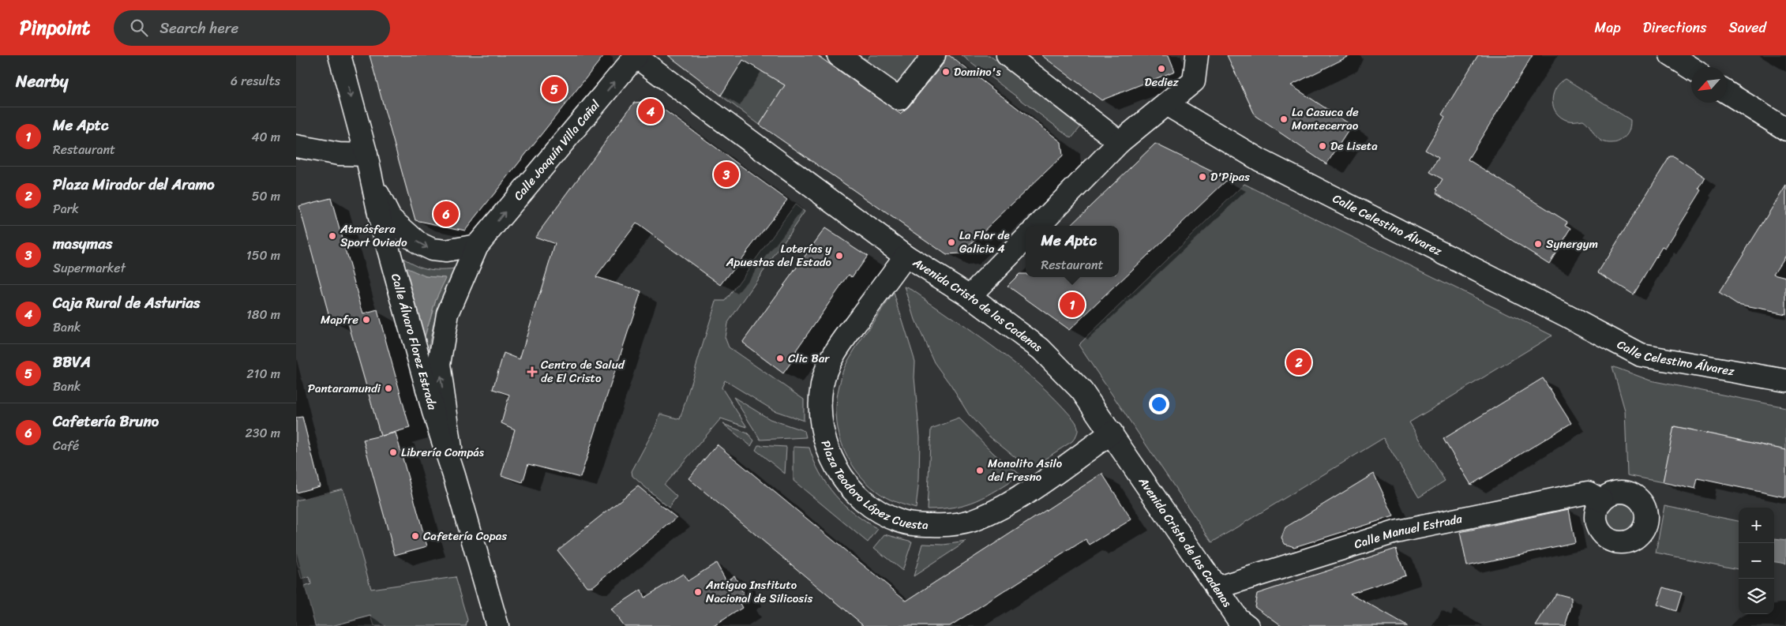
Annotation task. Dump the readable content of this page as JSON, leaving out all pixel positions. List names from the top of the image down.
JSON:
{
  "streets": {
    "street": [
      "Calle Joaquín Villa Cañal",
      "Calle Celestino Álvarez",
      "Avenida Cristo de las Cadenas",
      "Calle Álvaro Florez Estrada",
      "Plaza Teodoro López Cuesta",
      "Calle Manuel Estrada"
    ]
  },
  "crossings": [
    ["Calle Joaquín Villa Cañal", "Avenida Cristo de las Cadenas"],
    ["Calle Joaquín Villa Cañal", "Calle Álvaro Florez Estrada"],
    ["Avenida Cristo de las Cadenas", "Plaza Teodoro López Cuesta"],
    ["Avenida Cristo de las Cadenas", "Calle Manuel Estrada"]
  ],
  "one_way": ["Calle Joaquín Villa Cañal"],
  "places": {
    "other": [
      "Dediez",
      "Domino's",
      "La Casuca de Montecerrao",
      "De Liseta",
      "D'Pipas",
      "Atmósfera Sport Oviedo",
      "La Flor de Galicia 4",
      "Synergym",
      "Loterías y Apuestas del Estado",
      "Mapfre",
      "Clic Bar",
      "Pantaramundi",
      "Librería Compás",
      "Monolito Asilo del Fresno",
      "Cafetería Copas",
      "Antiguo Instituto Nacional de Silicosis"
    ],
    "health": ["Centro de Salud de El Cristo"]
  },
  "north": "bottom left",
  "page": {
    "header": "Pinpoint",
    "search": "Search here",
    "nav": ["Map", "Directions", "Saved"],
    "heading": ["Nearby", "6 results"],
    "pins": [
      "5",
      "4",
      "3",
      "6",
      "1",
      "2"
    ],
    "list": [
      {
        "mark": "1",
        "name": "Me Aptc",
        "note": "Restaurant",
        "value": "40 m"
      },
      {
        "mark": "2",
        "name": "Plaza Mirador del Aramo",
        "note": "Park",
        "value": "50 m"
      },
      {
        "mark": "3",
        "name": "masymas",
        "note": "Supermarket",
        "value": "150 m"
      },
      {
        "mark": "4",
        "name": "Caja Rural de Asturias",
        "note": "Bank",
        "value": "180 m"
      },
      {
        "mark": "5",
        "name": "BBVA",
        "note": "Bank",
        "value": "210 m"
      },
      {
        "mark": "6",
        "name": "Cafetería Bruno",
        "note": "Café",
        "value": "230 m"
      }
    ],
    "popup": ["Me Aptc", "Restaurant"],
    "map_buttons": ["+", "−"]
  }
}
